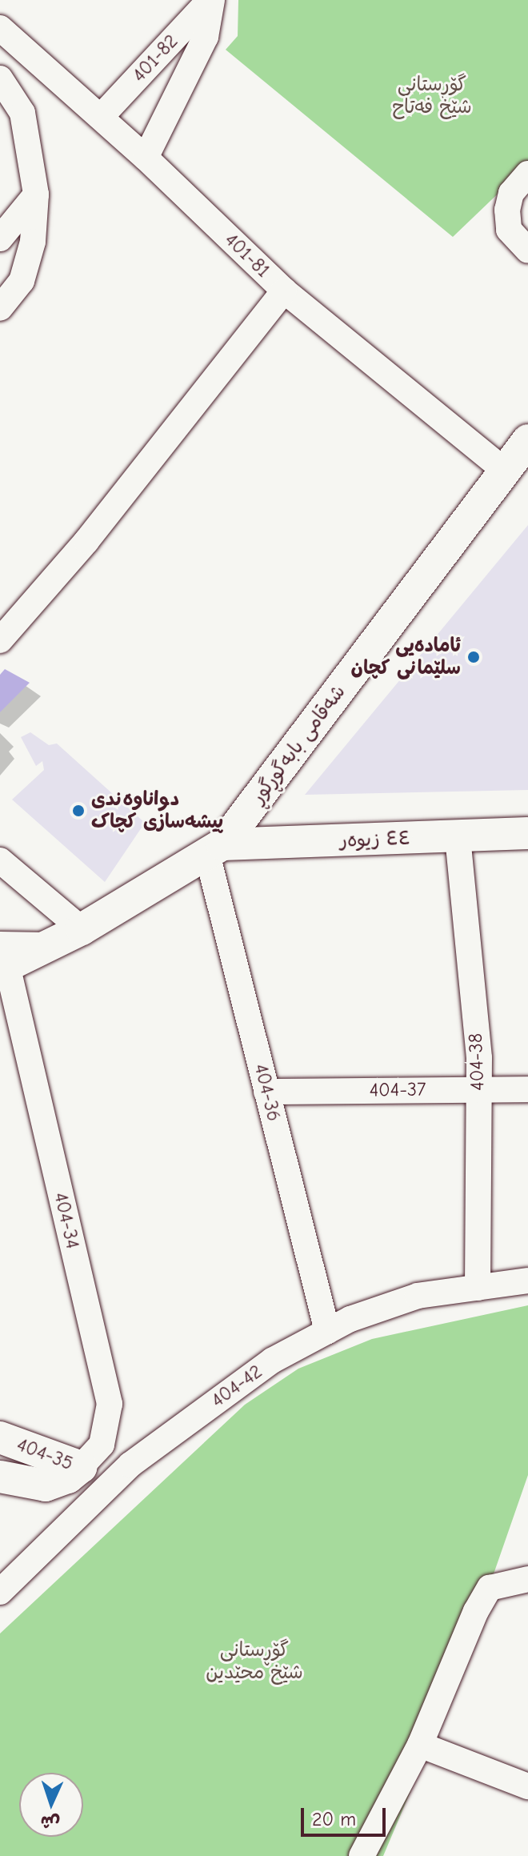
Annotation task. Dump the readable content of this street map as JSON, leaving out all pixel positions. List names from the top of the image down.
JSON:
{
  "streets": {
    "street": [
      "401-82",
      "401-81",
      "شەقامی بابەگوڕگوڕ",
      "٤٤ زیوەر",
      "404-38",
      "404-37",
      "404-36",
      "404-34",
      "404-42",
      "404-35"
    ]
  },
  "crossings": [
    ["401-82", "401-81"],
    ["401-81", "شەقامی بابەگوڕگوڕ"],
    ["شەقامی بابەگوڕگوڕ", "٤٤ زیوەر"],
    ["شەقامی بابەگوڕگوڕ", "404-36"],
    ["شەقامی بابەگوڕگوڕ", "404-34"],
    ["٤٤ زیوەر", "404-38"],
    ["٤٤ زیوەر", "404-36"],
    ["404-38", "404-37"],
    ["404-38", "404-42"],
    ["404-37", "404-36"],
    ["404-36", "404-42"],
    ["404-34", "404-35"]
  ],
  "parks": ["گۆڕستانی شێخ فەتاح", "گۆڕستانی شێخ محێدین"],
  "places": ["ئامادەیی سلێمانی کچان", "دواناوەندی پیشەسازی کچاک"],
  "scale_bar": "20 m",
  "north": "bottom"
}
